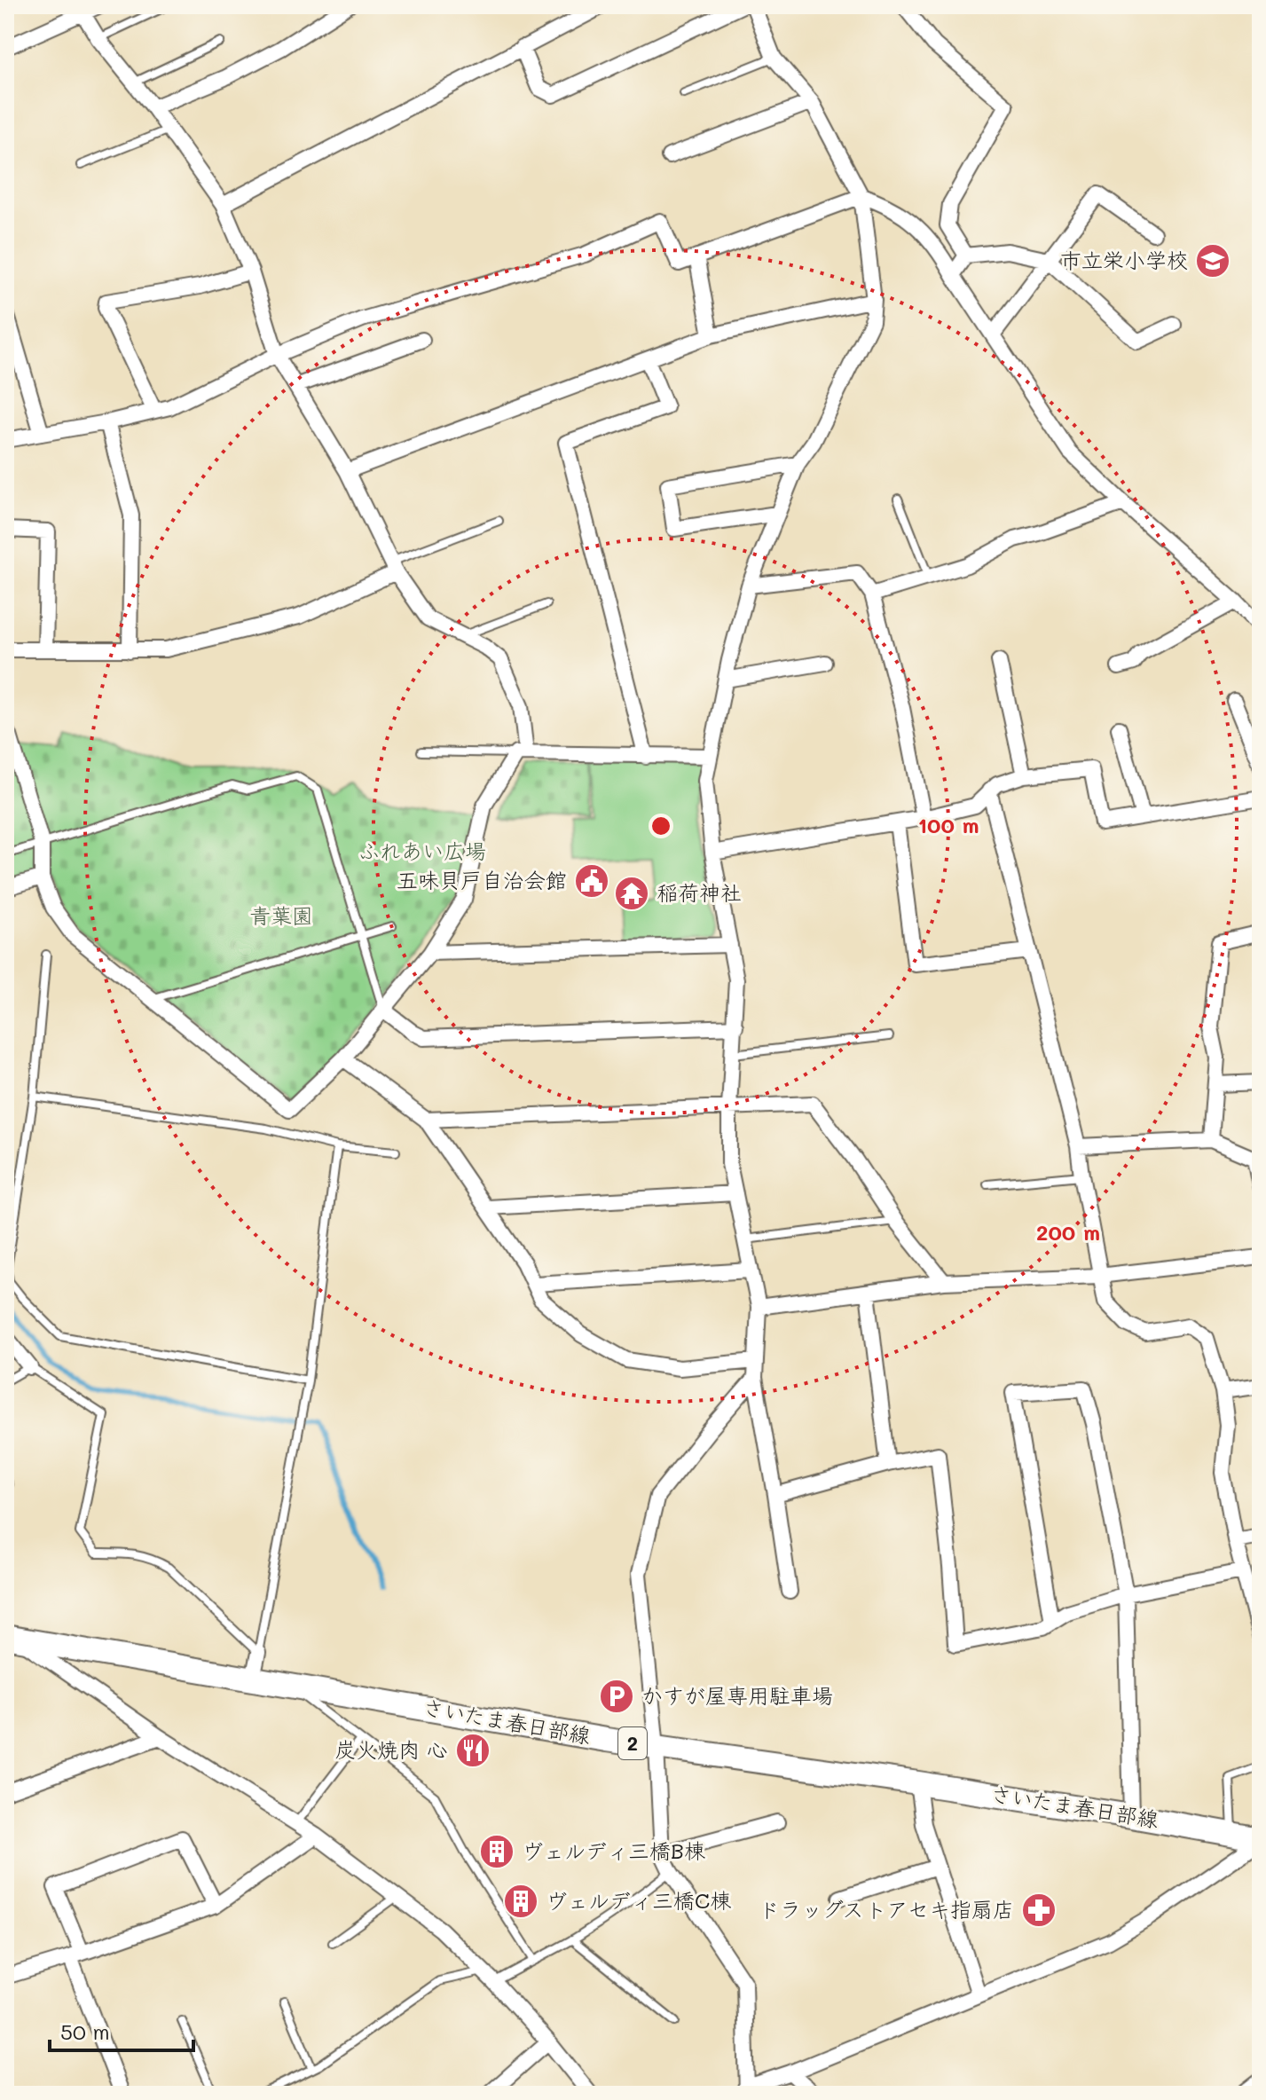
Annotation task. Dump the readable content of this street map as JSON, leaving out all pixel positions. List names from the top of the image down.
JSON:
{
  "streets": {
    "main road": ["さいたま春日部線", "2"]
  },
  "parks": ["ふれあい広場", "青葉園"],
  "places": {
    "school or university": ["市立栄小学校"],
    "public building": ["五味貝戸自治会館"],
    "temple": ["稲荷神社"],
    "parking": ["かすが屋専用駐車場"],
    "restaurant": ["炭火焼肉 心"],
    "building": ["ヴェルディ三橋B棟", "ヴェルディ三橋C棟"],
    "pharmacy": ["ドラッグストアセキ指扇店"]
  },
  "scale_bar": "50 m",
  "rings": ["100 m", "200 m"]
}
